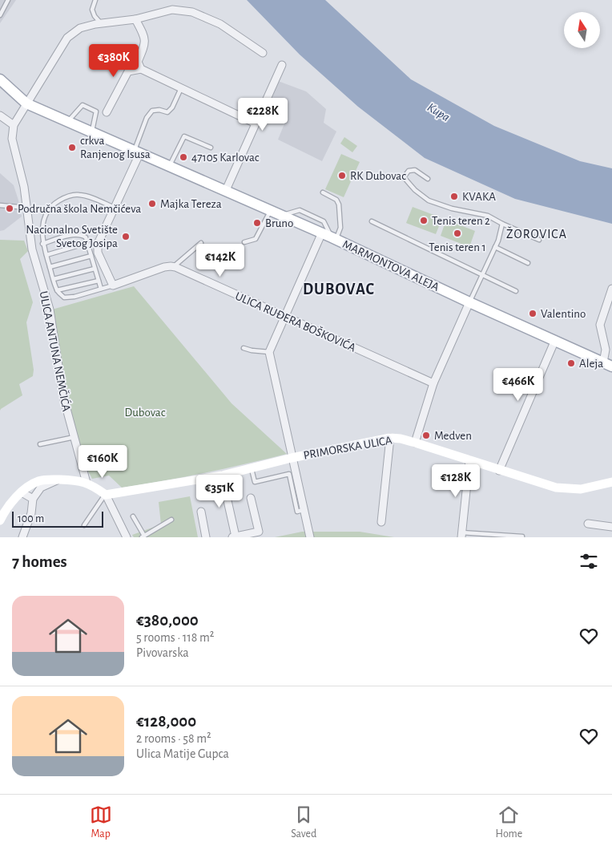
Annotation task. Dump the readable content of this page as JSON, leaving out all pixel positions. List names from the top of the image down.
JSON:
{
  "streets": {
    "main road": ["MARMONTOVA ALEJA", "PRIMORSKA ULICA"],
    "street": ["ULICA RUĐERA BOŠKOVIĆA", "ULICA ANTUNA NEMČIĆA"]
  },
  "districts": ["ŽOROVICA", "DUBOVAC"],
  "water": ["Kupa"],
  "parks": ["Dubovac"],
  "places": [
    "crkva Ranjenog Isusa",
    "47105 Karlovac",
    "RK Dubovac",
    "KVAKA",
    "Majka Tereza",
    "Područna škola Nemčićeva",
    "Tenis teren 2",
    "Bruno",
    "Tenis teren 1",
    "Nacionalno Svetište Svetog Josipa",
    "Valentino",
    "Aleja",
    "Medven"
  ],
  "scale_bar": "100 m",
  "north": "top",
  "page": {
    "price": [
      "€380K",
      "€228K",
      "€142K",
      "€466K",
      "€160K",
      "€128K",
      "€351K"
    ],
    "scale": "100 m",
    "heading": "7 homes",
    "list": [
      {
        "name": "€380,000",
        "note": "5 rooms · 118 m² · Pivovarska"
      },
      {
        "name": "€128,000",
        "note": "2 rooms · 58 m² · Ulica Matije Gupca"
      }
    ],
    "tabs": ["Map", "Saved", "Home"]
  }
}
